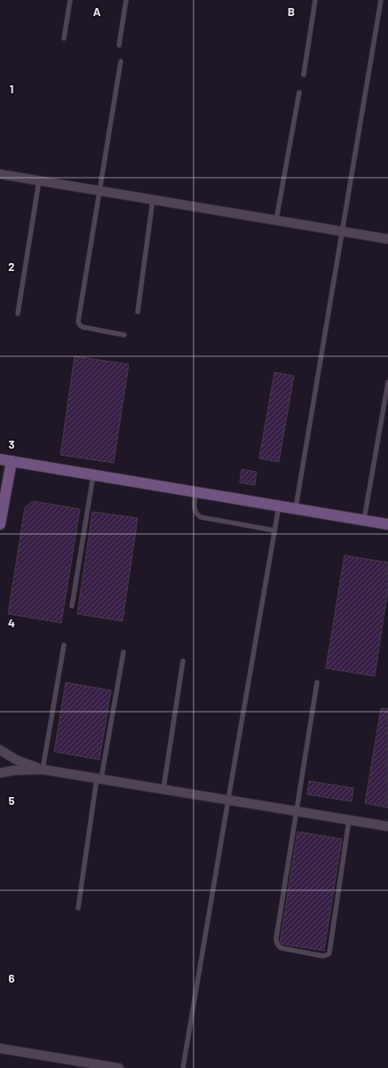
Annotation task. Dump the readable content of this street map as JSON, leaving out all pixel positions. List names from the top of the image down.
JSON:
{
  "grid": {
    "columns": ["A", "B"],
    "rows": [
      "1",
      "2",
      "3",
      "4",
      "5",
      "6"
    ]
  }
}
